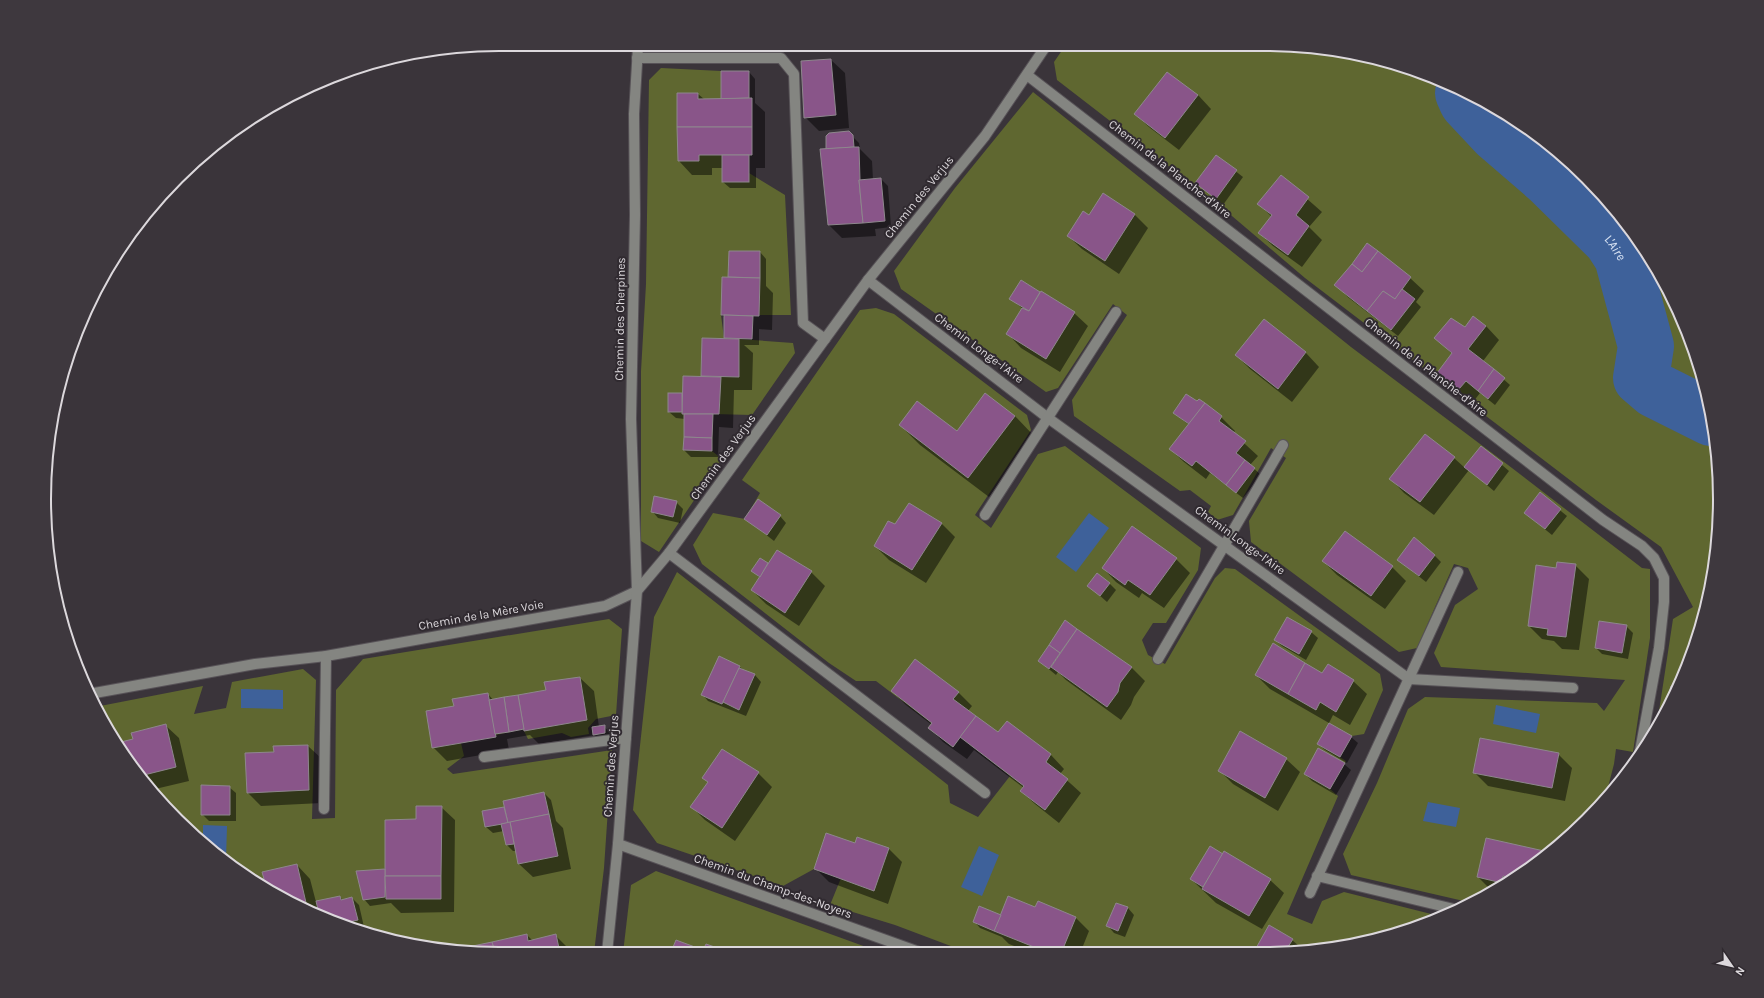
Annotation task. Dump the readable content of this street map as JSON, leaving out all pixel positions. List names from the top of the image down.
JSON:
{
  "streets": {
    "street": [
      "Chemin de la Planche-d'Aire",
      "Chemin des Verjus",
      "Chemin des Cherpines",
      "Chemin Longe-l'Aire",
      "Chemin de la Mère Voie",
      "Chemin du Champ-des-Noyers"
    ]
  },
  "crossings": [
    ["Chemin de la Planche-d'Aire", "Chemin des Verjus"],
    ["Chemin des Verjus", "Chemin des Cherpines"],
    ["Chemin des Verjus", "Chemin Longe-l'Aire"],
    ["Chemin des Verjus", "Chemin de la Mère Voie"],
    ["Chemin des Verjus", "Chemin du Champ-des-Noyers"],
    ["Chemin des Cherpines", "Chemin de la Mère Voie"]
  ],
  "water": ["L'Aire"],
  "north": "bottom right"
}
